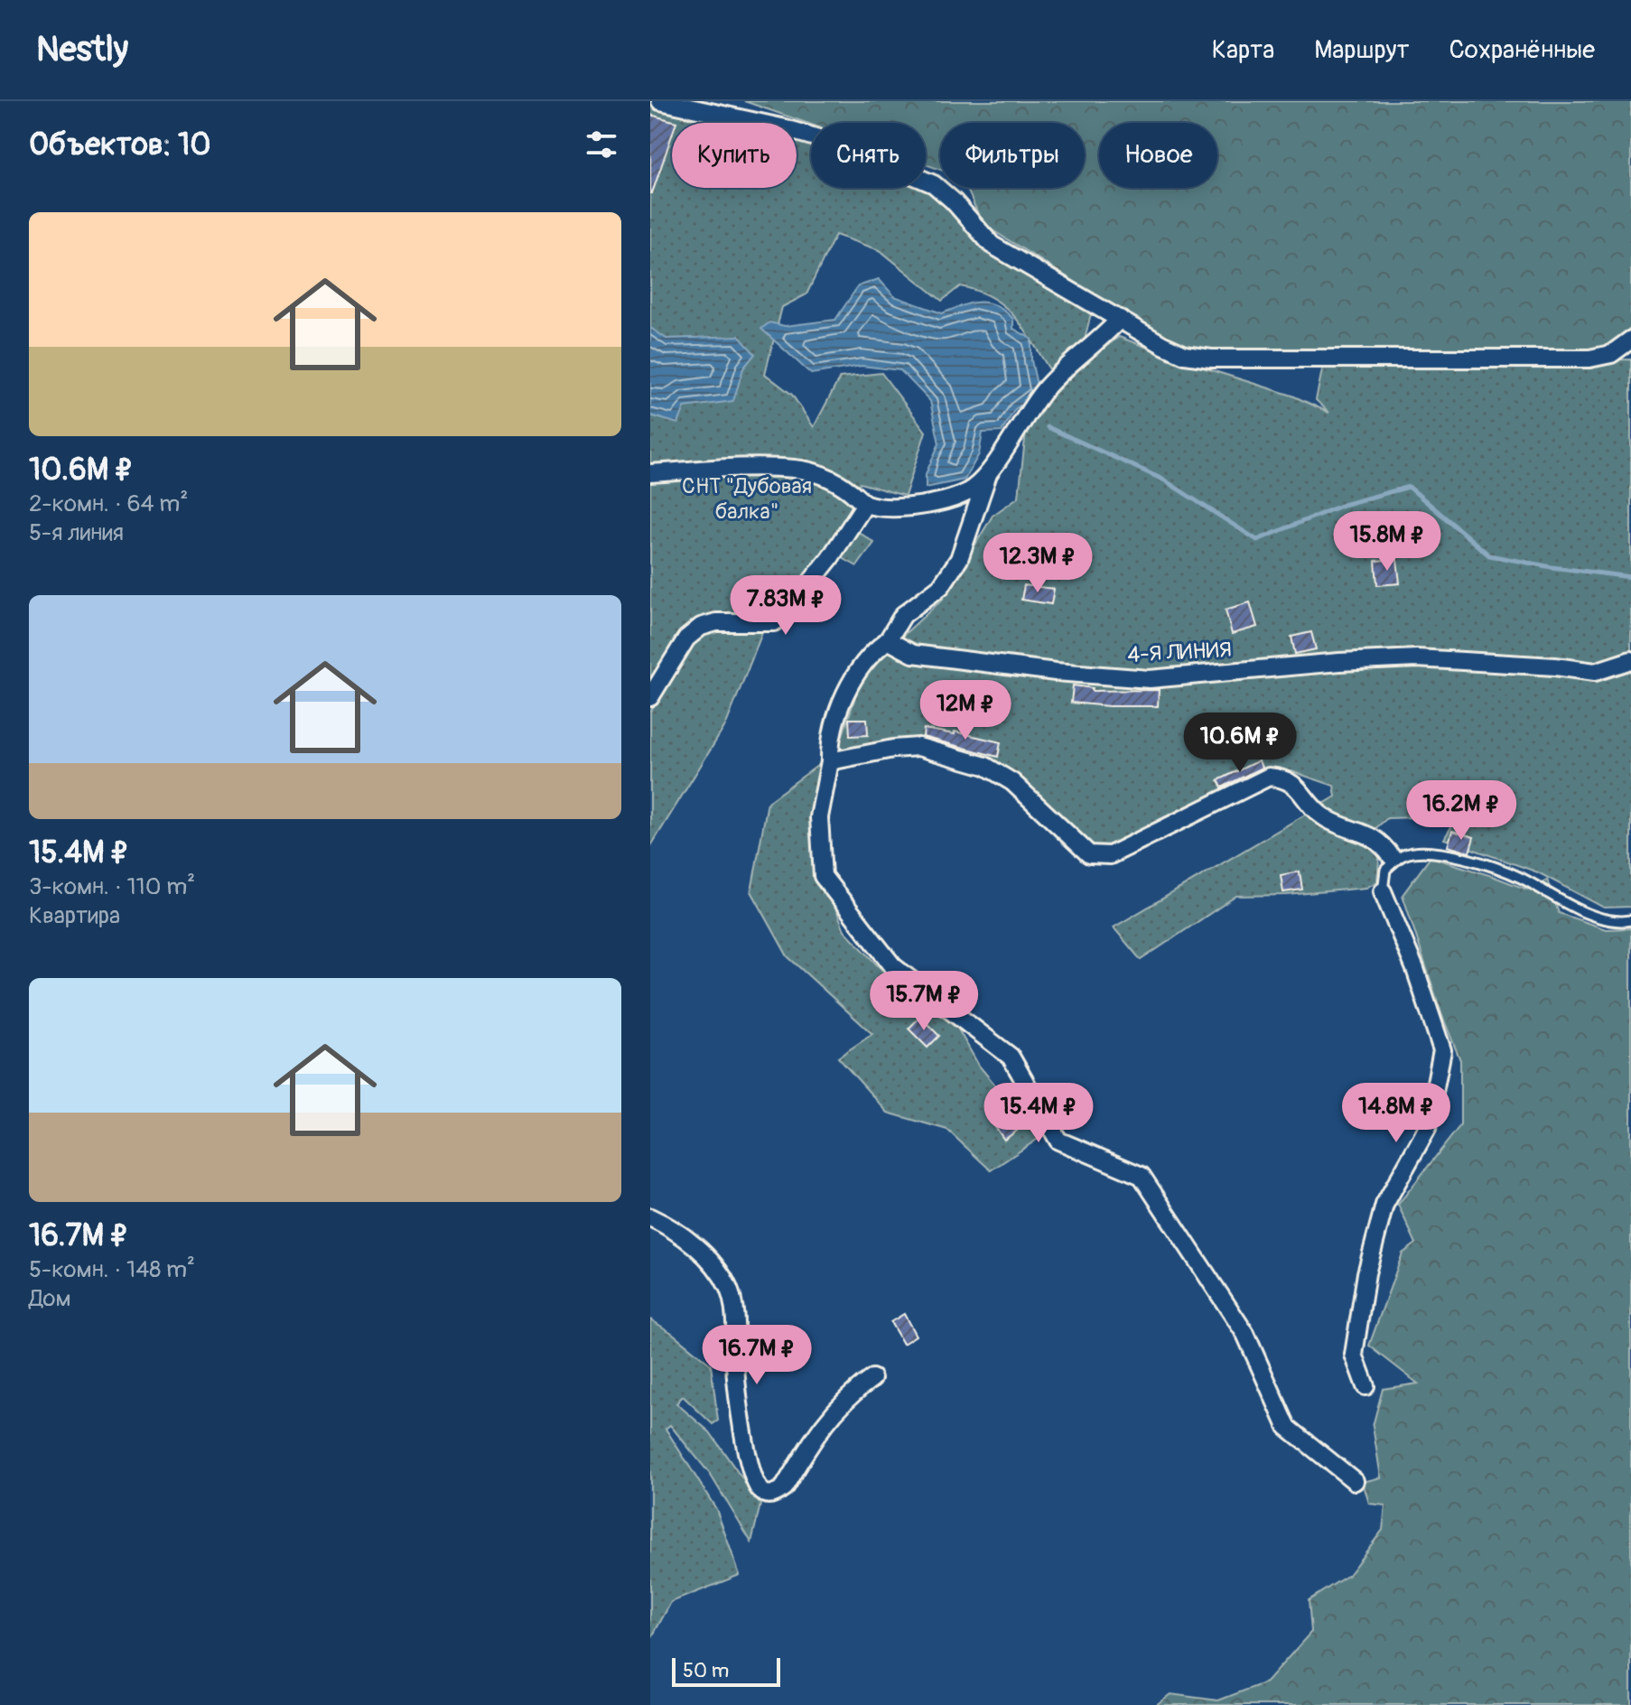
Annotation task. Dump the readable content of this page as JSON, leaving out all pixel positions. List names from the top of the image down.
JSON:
{
  "streets": {
    "street": ["4-Я ЛИНИЯ"]
  },
  "parks": ["СНТ \"Дубовая балка\""],
  "scale_bar": "50 m",
  "page": {
    "header": "Nestly",
    "nav": ["Карта", "Маршрут", "Сохранённые"],
    "heading": "Объектов: 10",
    "chip": [
      "Купить",
      "Снять",
      "Фильтры",
      "Новое"
    ],
    "list": [
      {
        "name": "10.6M ₽",
        "note": "2-комн. · 64 m² · 5-я линия"
      },
      {
        "name": "15.4M ₽",
        "note": "3-комн. · 110 m² · Квартира"
      },
      {
        "name": "16.7M ₽",
        "note": "5-комн. · 148 m² · Дом"
      }
    ],
    "price": [
      "15.8M ₽",
      "12.3M ₽",
      "7.83M ₽",
      "12M ₽",
      "10.6M ₽",
      "16.2M ₽",
      "15.7M ₽",
      "15.4M ₽",
      "14.8M ₽",
      "16.7M ₽"
    ],
    "scale": "50 m"
  }
}
